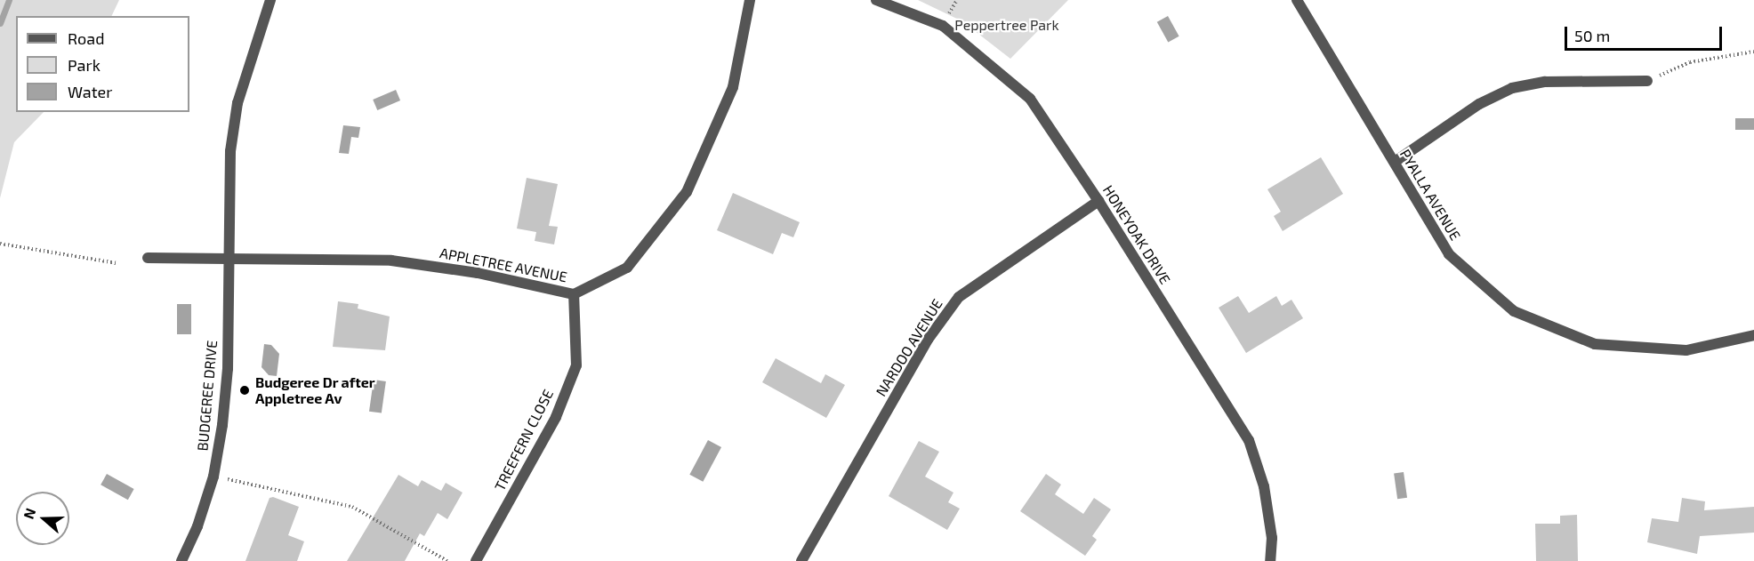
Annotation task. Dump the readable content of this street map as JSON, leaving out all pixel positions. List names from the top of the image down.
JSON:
{
  "streets": {
    "street": [
      "PYALLA AVENUE",
      "HONEYOAK DRIVE",
      "APPLETREE AVENUE",
      "NARDOO AVENUE",
      "BUDGEREE DRIVE",
      "TREEFERN CLOSE"
    ]
  },
  "crossings": [
    ["HONEYOAK DRIVE", "NARDOO AVENUE"],
    ["APPLETREE AVENUE", "BUDGEREE DRIVE"],
    ["APPLETREE AVENUE", "TREEFERN CLOSE"]
  ],
  "parks": ["Peppertree Park"],
  "places": ["Budgeree Dr after Appletree Av"],
  "legend": ["Road", "Park", "Water"],
  "scale_bar": "50 m",
  "north": "left"
}
